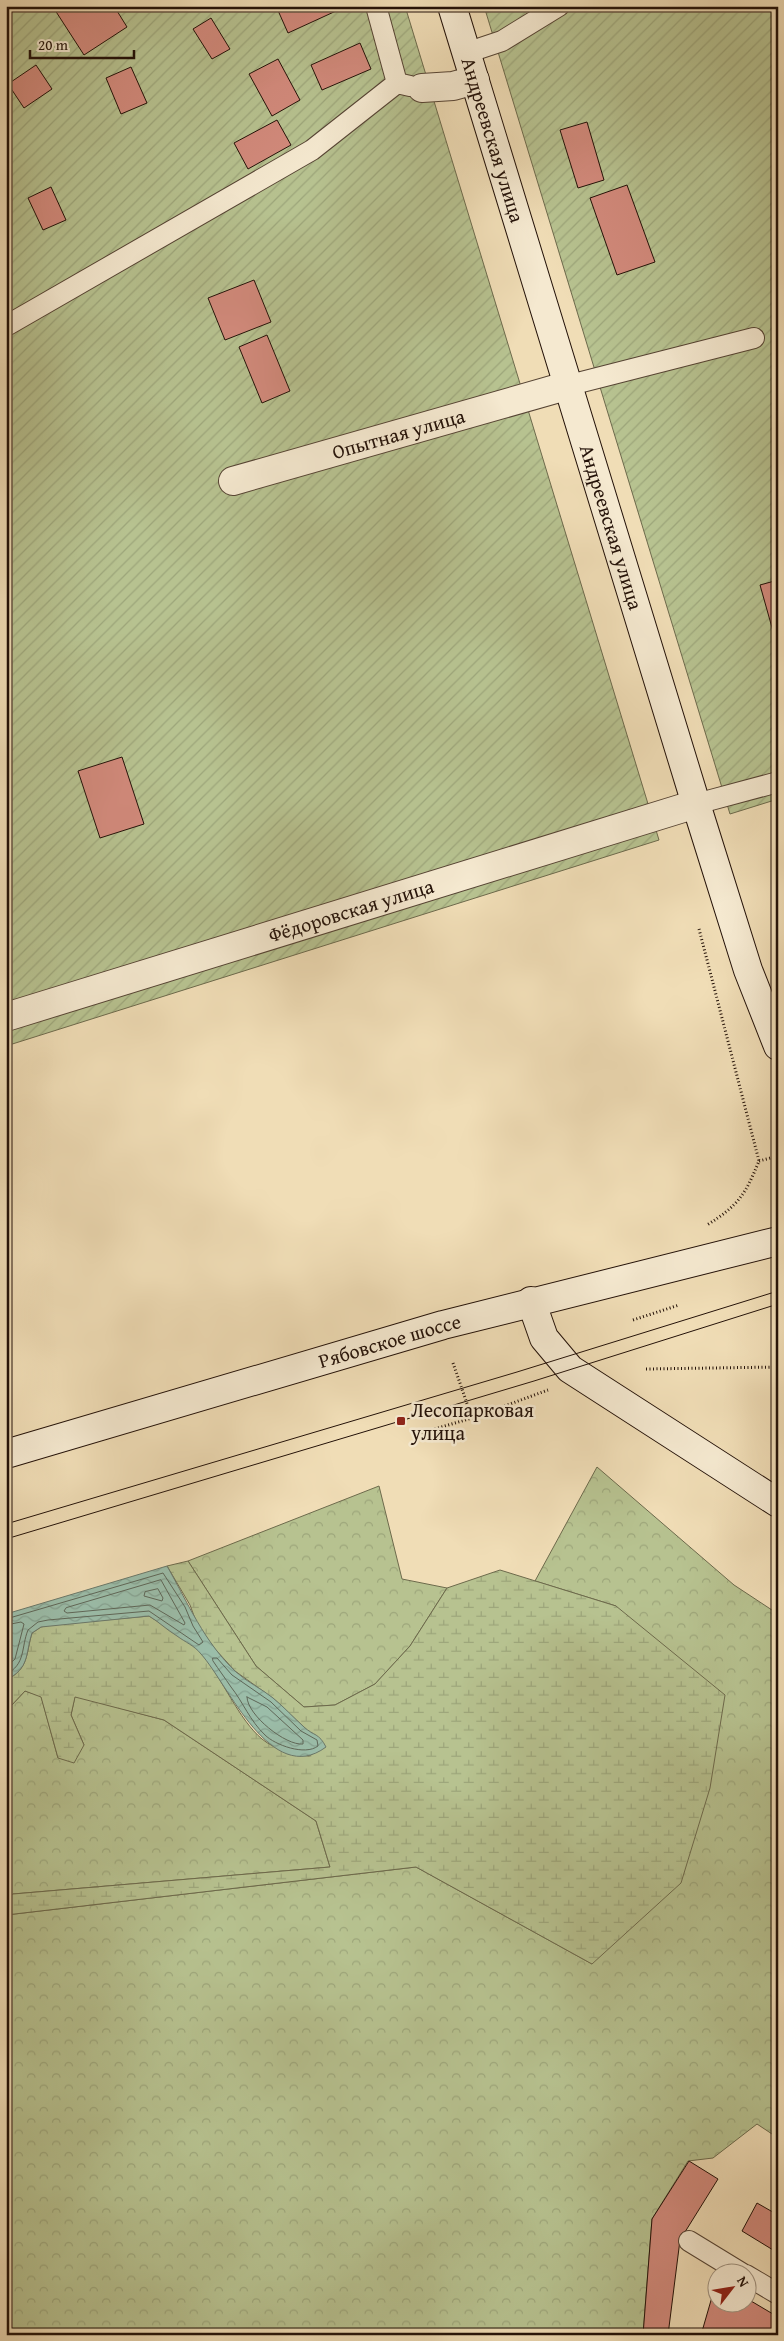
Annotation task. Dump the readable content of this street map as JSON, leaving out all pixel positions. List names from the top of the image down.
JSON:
{
  "streets": {
    "street": [
      "Андреевская улица",
      "Опытная улица",
      "Фёдоровская улица",
      "Рябовское шоссе"
    ]
  },
  "crossings": [
    ["Андреевская улица", "Опытная улица"],
    ["Андреевская улица", "Фёдоровская улица"]
  ],
  "places": {
    "transit": ["Лесопарковая улица"]
  },
  "scale_bar": "20 m",
  "north": "top right"
}
